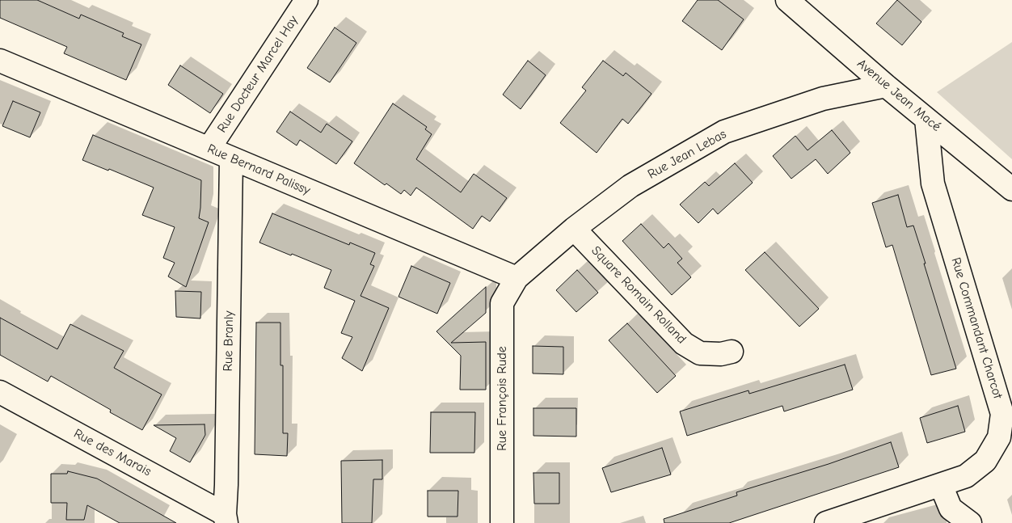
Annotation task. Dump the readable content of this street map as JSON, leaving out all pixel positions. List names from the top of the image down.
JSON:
{
  "streets": {
    "street": [
      "Rue Docteur Marcel Hay",
      "Avenue Jean Macé",
      "Rue Jean Lebas",
      "Rue Bernard Palissy",
      "Square Romain Rolland",
      "Rue Commandant Charcot",
      "Rue Branly",
      "Rue François Rude",
      "Rue des Marais"
    ]
  },
  "crossings": [
    ["Rue Docteur Marcel Hay", "Rue Bernard Palissy"],
    ["Avenue Jean Macé", "Rue Jean Lebas"],
    ["Avenue Jean Macé", "Rue Commandant Charcot"],
    ["Rue Jean Lebas", "Rue Bernard Palissy"],
    ["Rue Jean Lebas", "Square Romain Rolland"],
    ["Rue Jean Lebas", "Rue François Rude"],
    ["Rue Bernard Palissy", "Rue Branly"],
    ["Rue Bernard Palissy", "Rue François Rude"],
    ["Rue Branly", "Rue des Marais"]
  ]
}
